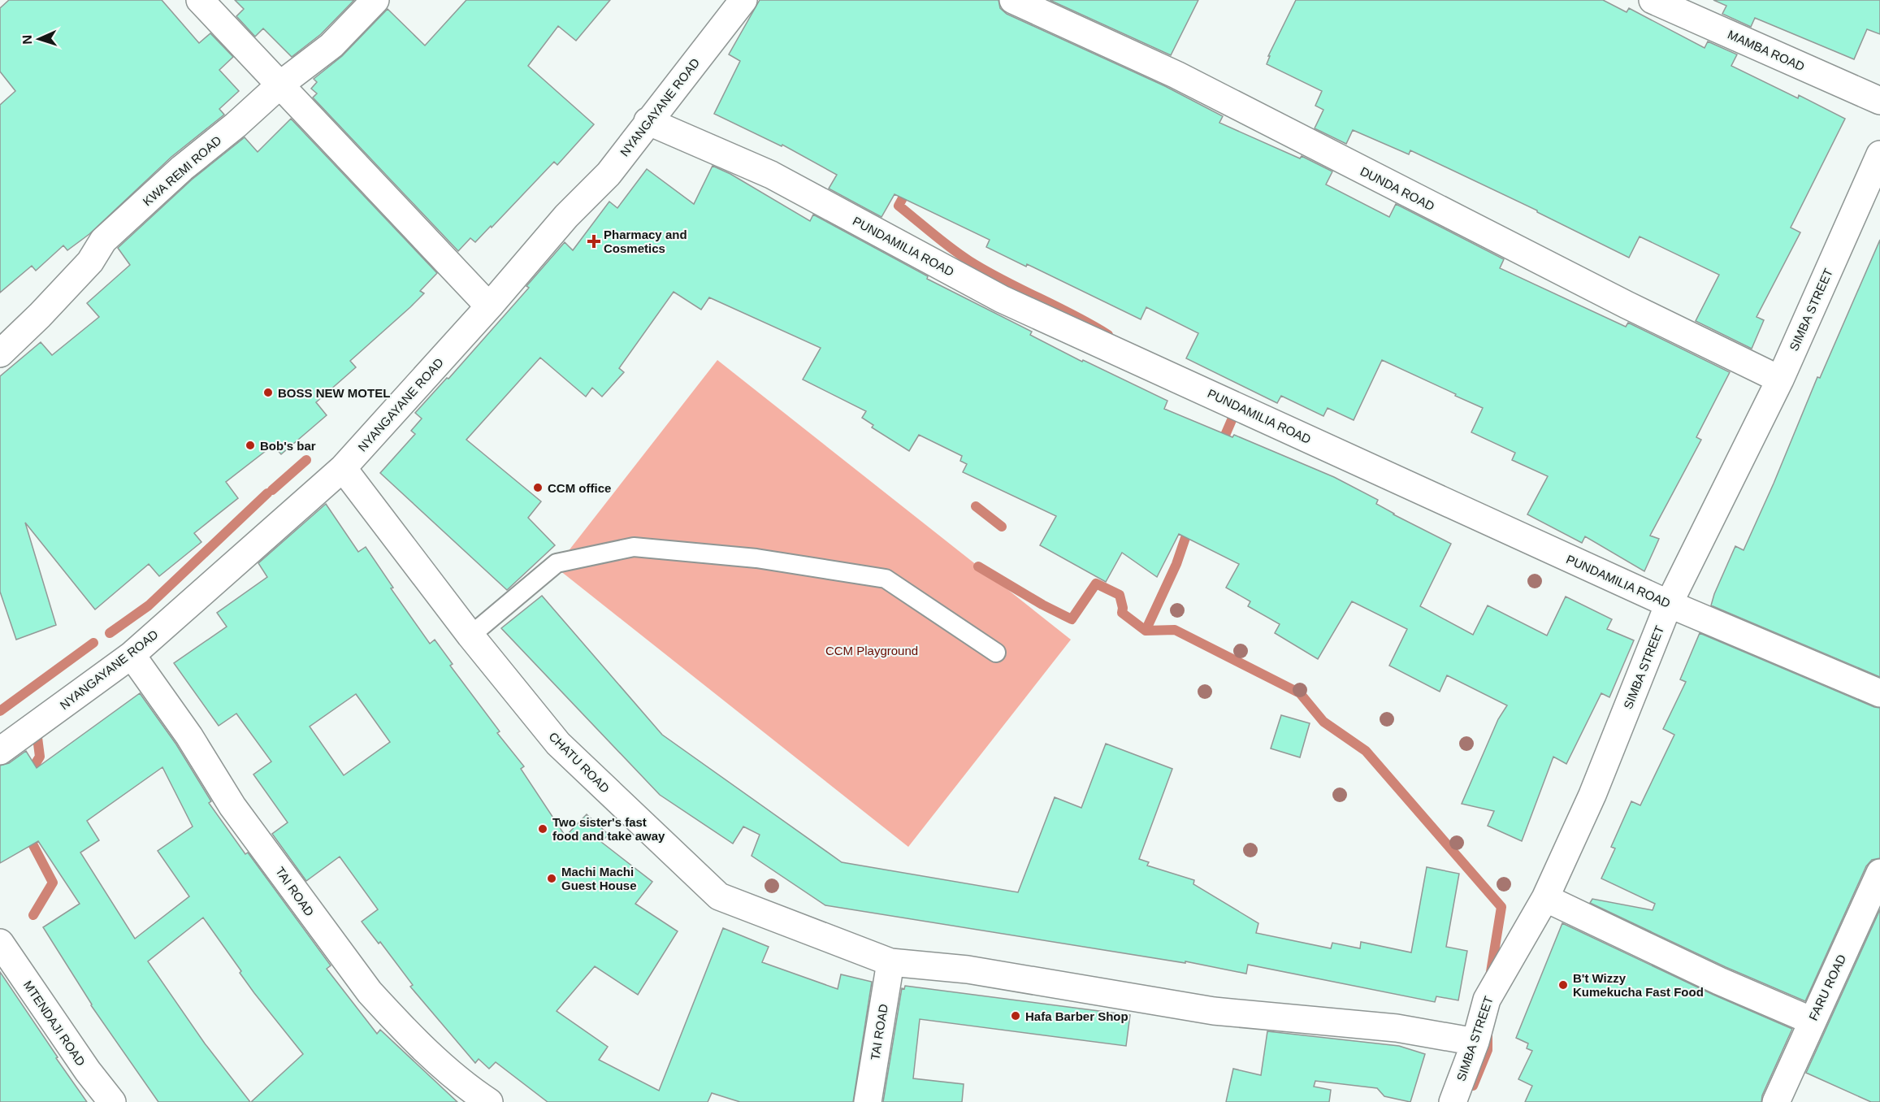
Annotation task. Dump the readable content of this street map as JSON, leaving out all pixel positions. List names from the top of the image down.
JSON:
{
  "streets": {
    "street": [
      "MAMBA ROAD",
      "NYANGAYANE ROAD",
      "KWA REMI ROAD",
      "DUNDA ROAD",
      "PUNDAMILIA ROAD",
      "SIMBA STREET",
      "CHATU ROAD",
      "TAI ROAD",
      "FARU ROAD",
      "MTENDAJI ROAD"
    ]
  },
  "crossings": [
    ["NYANGAYANE ROAD", "PUNDAMILIA ROAD"],
    ["NYANGAYANE ROAD", "CHATU ROAD"],
    ["NYANGAYANE ROAD", "TAI ROAD"],
    ["DUNDA ROAD", "SIMBA STREET"],
    ["PUNDAMILIA ROAD", "SIMBA STREET"],
    ["SIMBA STREET", "CHATU ROAD"],
    ["CHATU ROAD", "TAI ROAD"]
  ],
  "parks": ["CCM Playground"],
  "places": {
    "health": ["Pharmacy and Cosmetics"],
    "other": [
      "BOSS NEW MOTEL",
      "Bob's bar",
      "CCM office",
      "Two sister's fast food and take away",
      "Machi Machi Guest House",
      "B't Wizzy Kumekucha Fast Food",
      "Hafa Barber Shop"
    ]
  },
  "north": "left"
}
